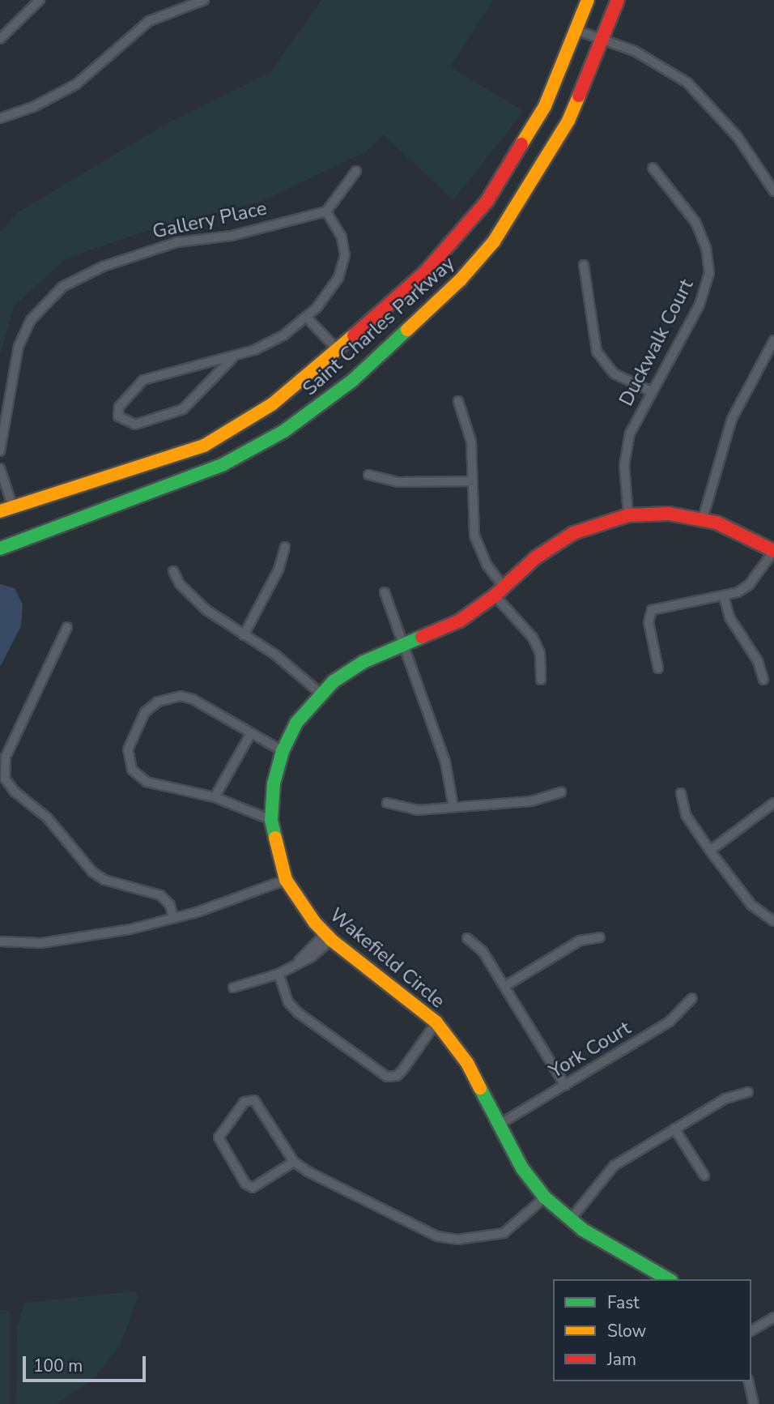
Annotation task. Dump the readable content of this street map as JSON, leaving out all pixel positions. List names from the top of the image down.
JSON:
{
  "streets": {
    "main road": ["Saint Charles Parkway", "Wakefield Circle"],
    "street": ["Gallery Place", "Duckwalk Court", "York Court"]
  },
  "crossings": [
    ["Duckwalk Court", "Wakefield Circle"],
    ["Wakefield Circle", "York Court"]
  ],
  "legend": ["Fast", "Slow", "Jam"],
  "scale_bar": "100 m"
}
